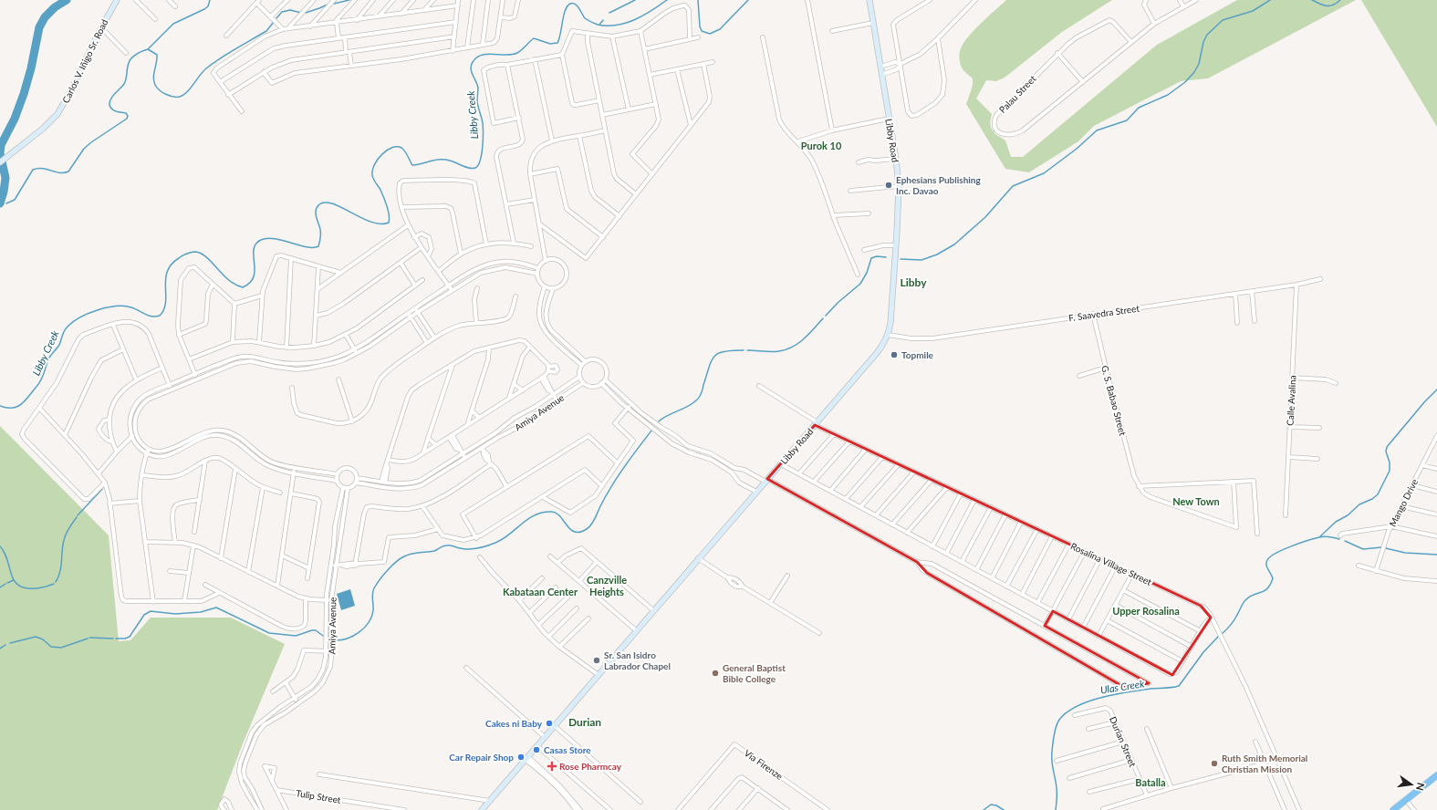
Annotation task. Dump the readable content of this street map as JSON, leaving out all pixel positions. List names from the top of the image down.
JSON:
{
  "streets": {
    "main road": ["Carlos V. Iñigo Sr. Road", "Libby Road"],
    "street": [
      "Palau Street",
      "F. Saavedra Street",
      "G. S. Babao Street",
      "Calle Avalina",
      "Amiya Avenue",
      "Mango Drive",
      "Rosalina Village Street",
      "Durian Street",
      "Via Firenze",
      "Tulip Street"
    ]
  },
  "crossings": [
    ["Libby Road", "F. Saavedra Street"],
    ["Libby Road", "Rosalina Village Street"],
    ["F. Saavedra Street", "G. S. Babao Street"],
    ["F. Saavedra Street", "Calle Avalina"]
  ],
  "districts": [
    "Purok 10",
    "Libby",
    "New Town",
    "Canzville Heights",
    "Kabataan Center",
    "Upper Rosalina",
    "Durian",
    "Batalla"
  ],
  "water": ["Libby Creek", "Ulas Creek"],
  "places": {
    "other": [
      "Ephesians Publishing Inc. Davao",
      "Topmile",
      "Sr. San Isidro Labrador Chapel",
      "General Baptist Bible College",
      "Cakes ni Baby",
      "Casas Store",
      "Car Repair Shop",
      "Ruth Smith Memorial Christian Mission"
    ],
    "health": ["Rose Pharmcay"]
  },
  "north": "right"
}
